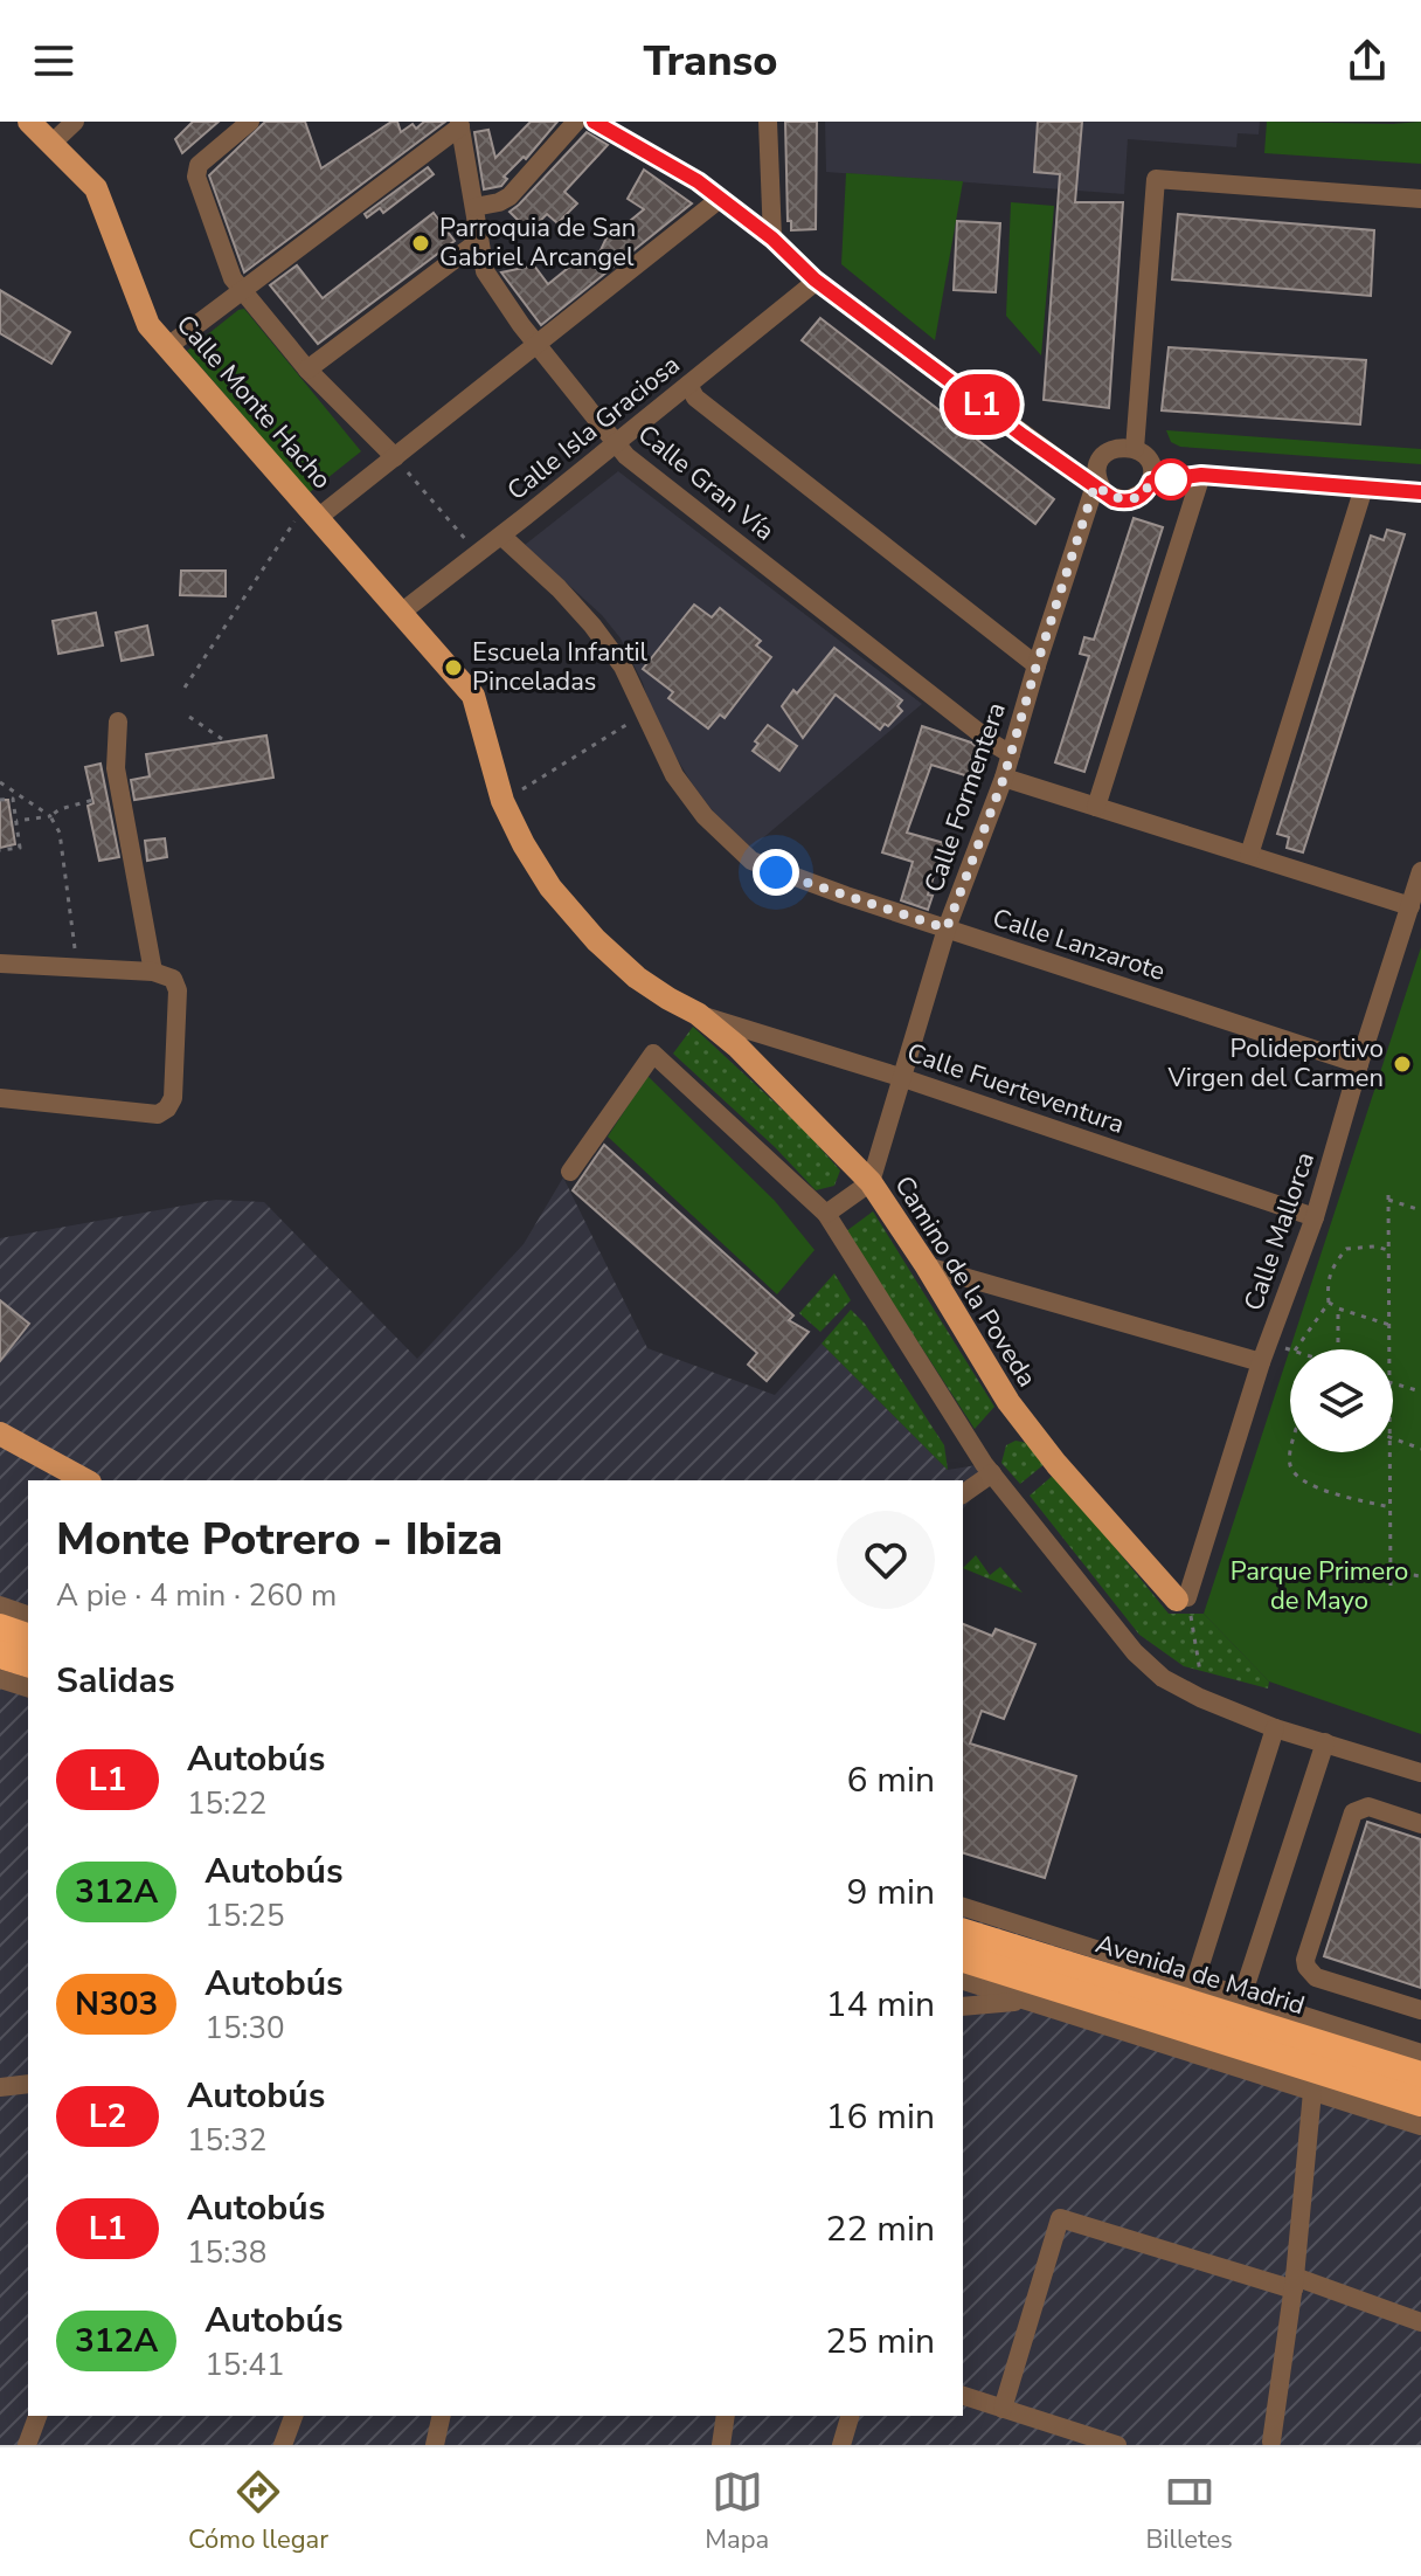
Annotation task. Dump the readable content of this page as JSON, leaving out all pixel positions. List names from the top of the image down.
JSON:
{
  "streets": {
    "highway": ["Avenida de Madrid"],
    "main road": ["Calle Monte Hacho", "Camino de la Poveda"],
    "street": [
      "Calle Isla Graciosa",
      "Calle Gran Vía",
      "Calle Formentera",
      "Calle Lanzarote",
      "Calle Fuerteventura",
      "Calle Mallorca"
    ]
  },
  "crossings": [
    ["Calle Monte Hacho", "Calle Isla Graciosa"],
    ["Calle Monte Hacho", "Camino de la Poveda"],
    ["Calle Isla Graciosa", "Calle Gran Vía"],
    ["Calle Isla Graciosa", "Calle Lanzarote"],
    ["Calle Isla Graciosa", "Camino de la Poveda"],
    ["Calle Gran Vía", "Calle Formentera"],
    ["Calle Formentera", "Calle Lanzarote"],
    ["Calle Formentera", "Calle Fuerteventura"],
    ["Calle Formentera", "Camino de la Poveda"],
    ["Calle Lanzarote", "Calle Mallorca"],
    ["Calle Fuerteventura", "Calle Mallorca"],
    ["Calle Fuerteventura", "Camino de la Poveda"],
    ["Calle Mallorca", "Camino de la Poveda"]
  ],
  "parks": ["Parque Primero de Mayo"],
  "places": ["Parroquia de San Gabriel Arcangel", "Escuela Infantil Pinceladas", "Polideportivo Virgen del Carmen"],
  "lines": ["bus line L1"],
  "page": {
    "header": "Transo",
    "on_map": "L1",
    "heading": [
      ["Monte Potrero - Ibiza", "A pie · 4 min · 260 m"],
      "Salidas"
    ],
    "list": [
      {
        "mark": "L1",
        "name": "Autobús",
        "note": "15:22",
        "value": "6 min"
      },
      {
        "mark": "312A",
        "name": "Autobús",
        "note": "15:25",
        "value": "9 min"
      },
      {
        "mark": "N303",
        "name": "Autobús",
        "note": "15:30",
        "value": "14 min"
      },
      {
        "mark": "L2",
        "name": "Autobús",
        "note": "15:32",
        "value": "16 min"
      },
      {
        "mark": "L1",
        "name": "Autobús",
        "note": "15:38",
        "value": "22 min"
      },
      {
        "mark": "312A",
        "name": "Autobús",
        "note": "15:41",
        "value": "25 min"
      }
    ],
    "tabs": ["Cómo llegar", "Mapa", "Billetes"]
  }
}
